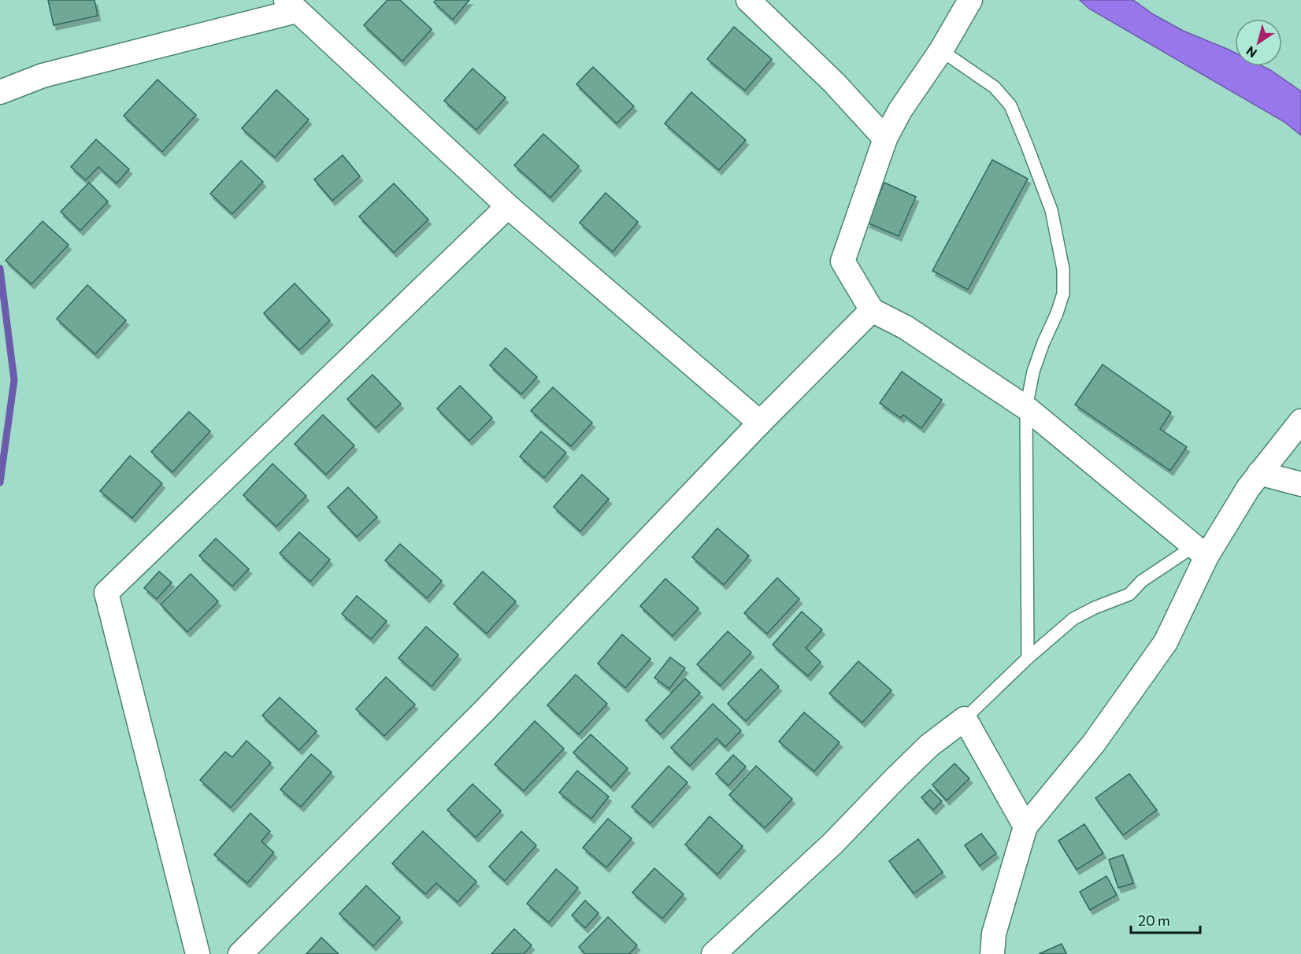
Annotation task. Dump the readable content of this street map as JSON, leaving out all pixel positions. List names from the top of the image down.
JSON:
{
  "scale_bar": "20 m",
  "north": "bottom left"
}
